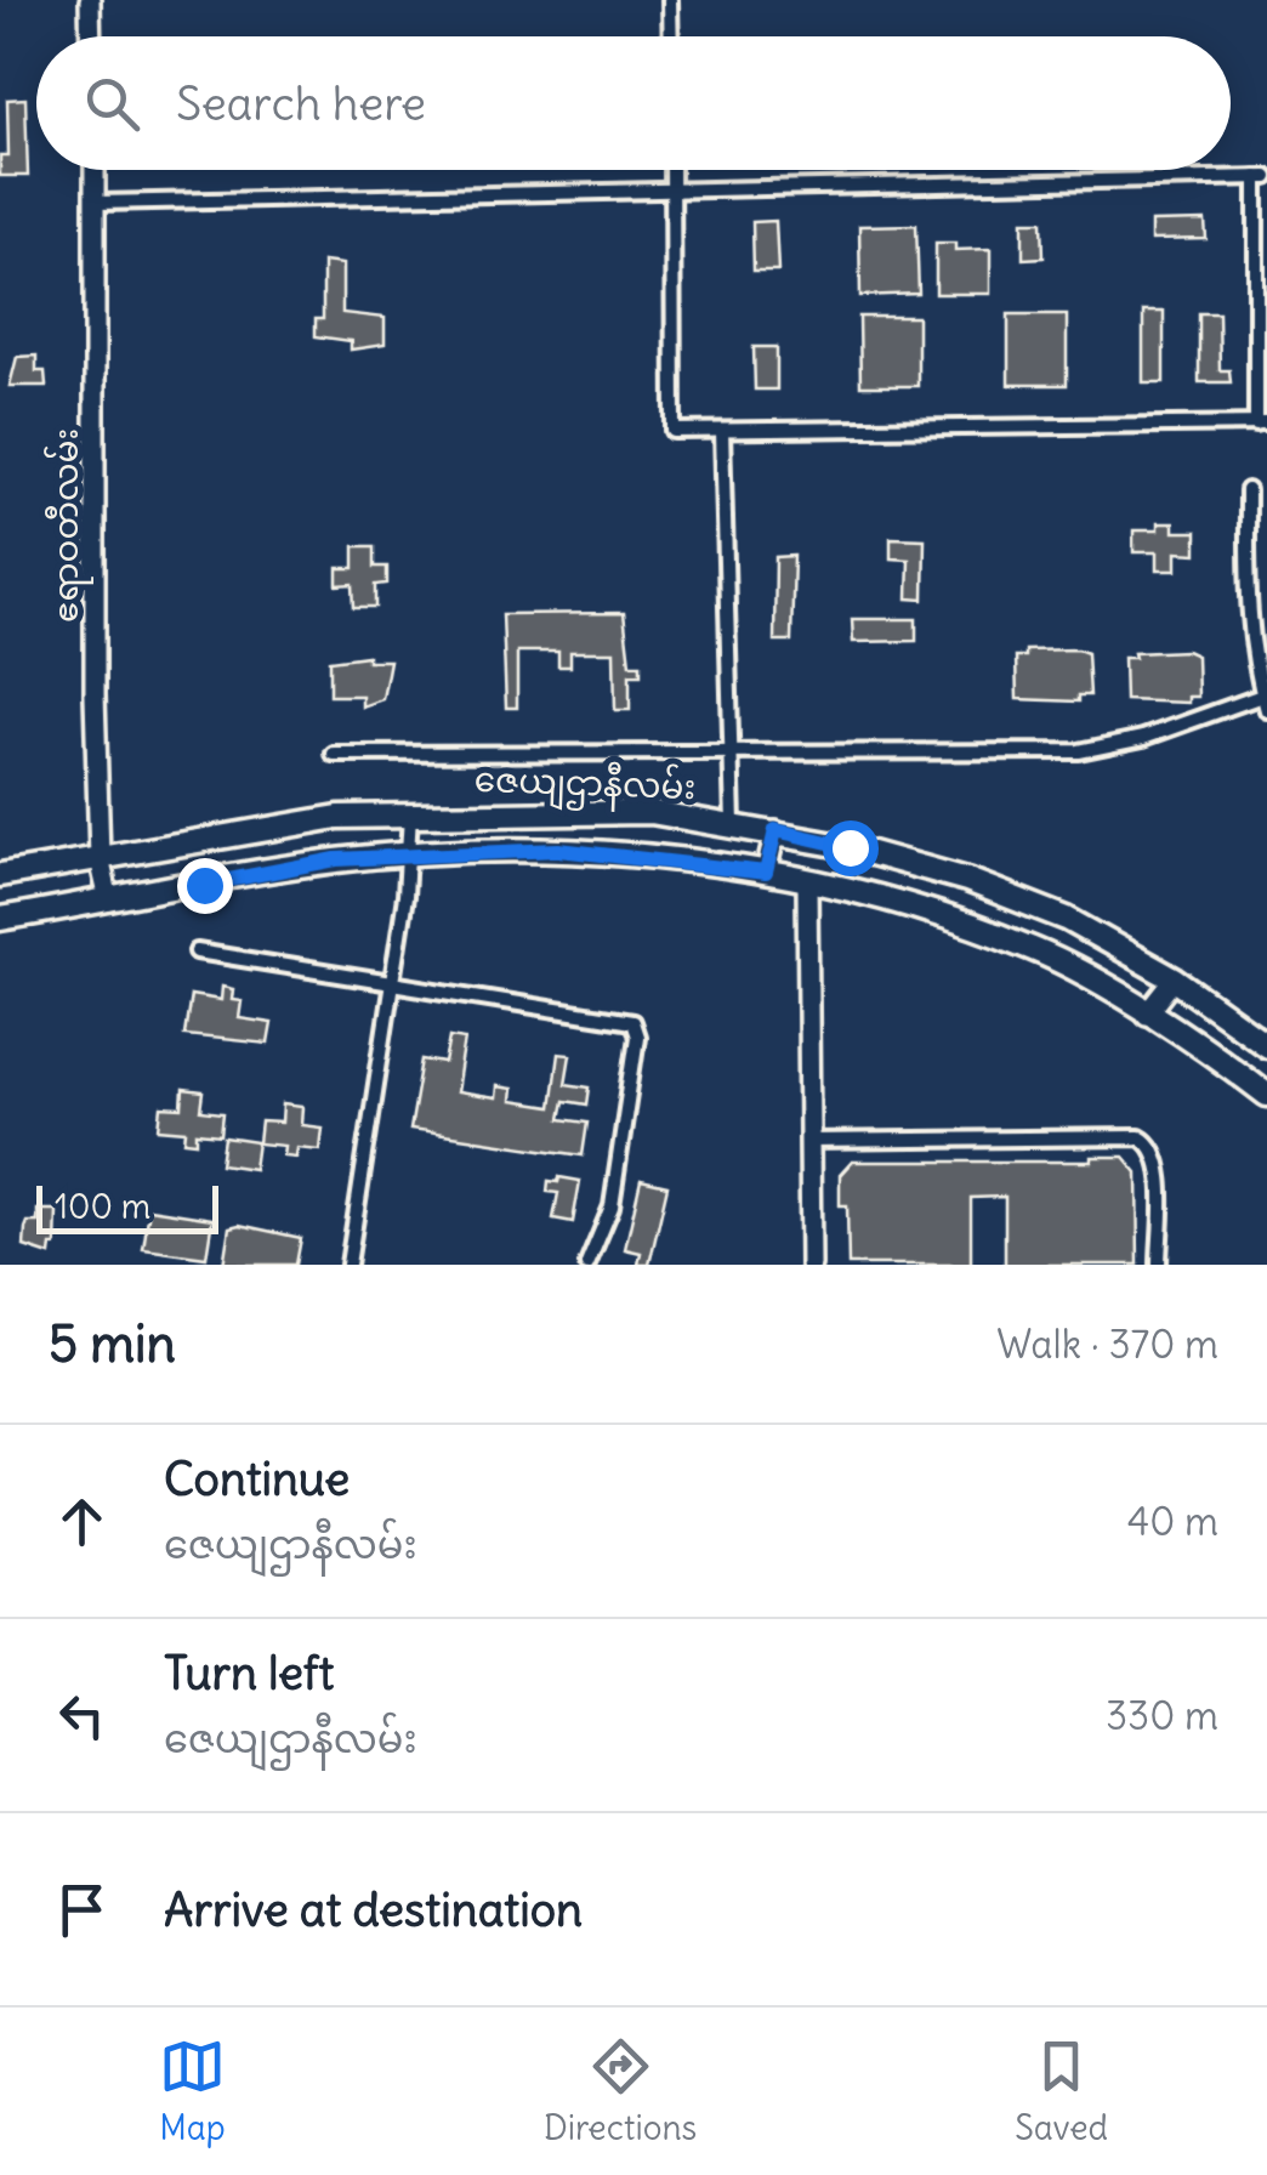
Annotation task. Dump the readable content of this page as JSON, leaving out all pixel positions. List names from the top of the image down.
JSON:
{
  "streets": {
    "main road": ["ဇေယျဌာနီလမ်း"],
    "street": ["ဧရာဝတီလမ်း"]
  },
  "crossings": [
    ["ဧရာဝတီလမ်း", "ဇေယျဌာနီလမ်း"]
  ],
  "scale_bar": "100 m",
  "page": {
    "search": "Search here",
    "scale": "100 m",
    "heading": ["5 min", "Walk · 370 m"],
    "list": [
      ["Continue", "ဇေယျဌာနီလမ်း", "40 m"],
      ["Turn left", "ဇေယျဌာနီလမ်း", "330 m"],
      "Arrive at destination"
    ],
    "nav": ["Map", "Directions", "Saved"]
  }
}
